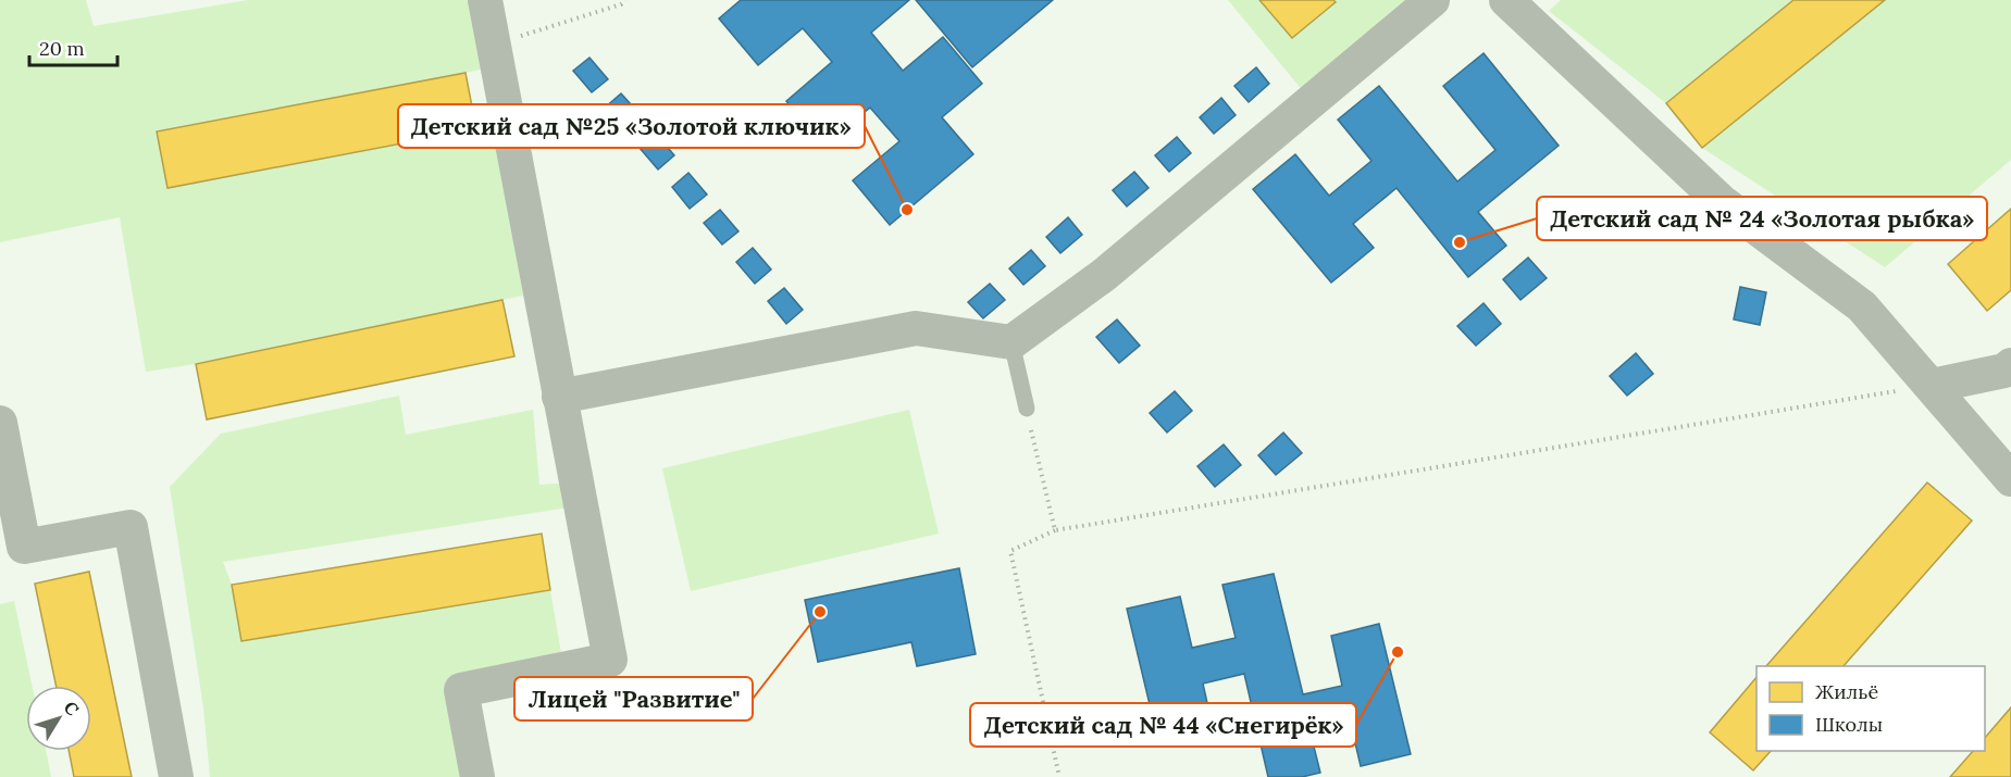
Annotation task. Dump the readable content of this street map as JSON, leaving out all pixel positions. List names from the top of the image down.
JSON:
{
  "places": [
    "Детский сад №25 «Золотой ключик»",
    "Детский сад № 24 «Золотая рыбка»",
    "Лицей \"Развитие\"",
    "Детский сад № 44 «Снегирёк»"
  ],
  "legend": ["Жильё", "Школы"],
  "scale_bar": "20 m",
  "north": "top right"
}
